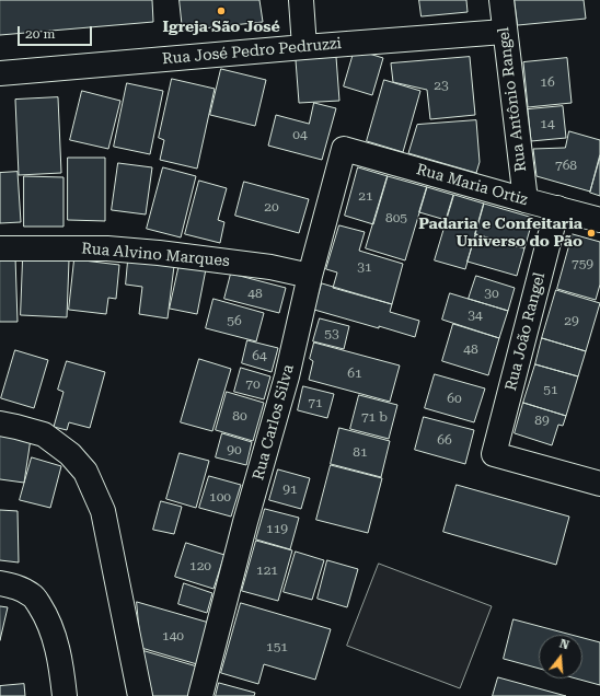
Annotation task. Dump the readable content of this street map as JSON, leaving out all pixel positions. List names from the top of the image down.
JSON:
{
  "streets": {
    "street": [
      "Rua José Pedro Pedruzzi",
      "Rua Antônio Rangel",
      "Rua Maria Ortiz",
      "Rua Alvino Marques",
      "Rua João Rangel",
      "Rua Carlos Silva"
    ]
  },
  "crossings": [
    ["Rua José Pedro Pedruzzi", "Rua Antônio Rangel"],
    ["Rua Antônio Rangel", "Rua Maria Ortiz"],
    ["Rua Maria Ortiz", "Rua João Rangel"],
    ["Rua Maria Ortiz", "Rua Carlos Silva"],
    ["Rua Alvino Marques", "Rua Carlos Silva"]
  ],
  "places": ["Igreja São José", "Padaria e Confeitaria Universo do Pão"],
  "house_numbers": [
    "16",
    "23",
    "14",
    "04",
    "768",
    "21",
    "20",
    "805",
    "759",
    "31",
    "48",
    "30",
    "34",
    "56",
    "29",
    "53",
    "48",
    "64",
    "61",
    "70",
    "51",
    "60",
    "71",
    "80",
    "71 b",
    "89",
    "66",
    "90",
    "81",
    "91",
    "100",
    "119",
    "120",
    "121",
    "140",
    "151"
  ],
  "scale_bar": "20 m",
  "north": "top"
}
